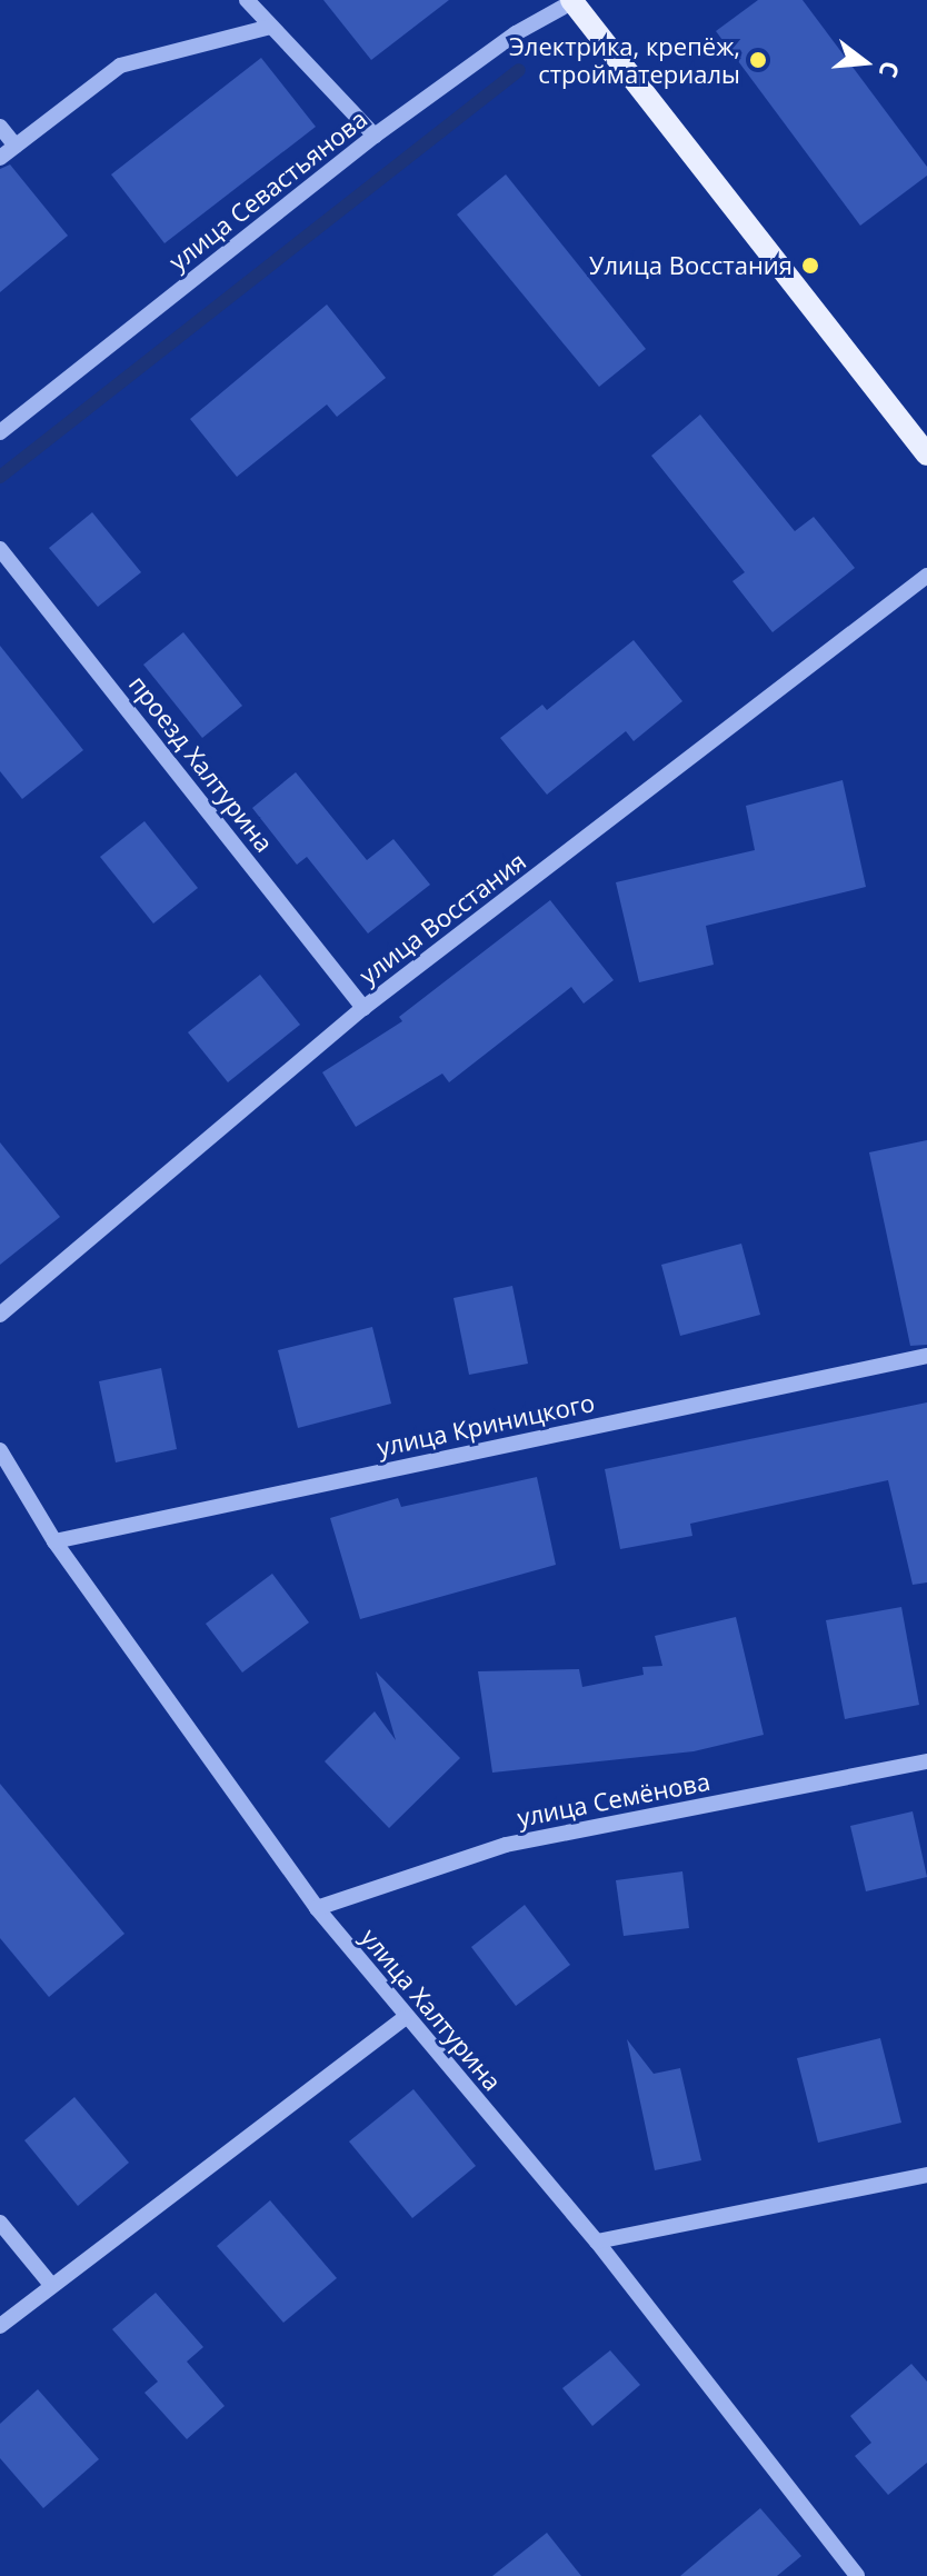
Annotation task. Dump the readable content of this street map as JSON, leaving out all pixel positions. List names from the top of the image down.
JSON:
{
  "streets": {
    "street": [
      "улица Севастьянова",
      "проезд Халтурина",
      "улица Восстания",
      "улица Криницкого",
      "улица Семёнова",
      "улица Халтурина"
    ]
  },
  "crossings": [
    ["проезд Халтурина", "улица Восстания"],
    ["улица Криницкого", "улица Халтурина"],
    ["улица Семёнова", "улица Халтурина"]
  ],
  "places": ["Электрика, крепёж, стройматериалы", "Улица Восстания"],
  "north": "right"
}
